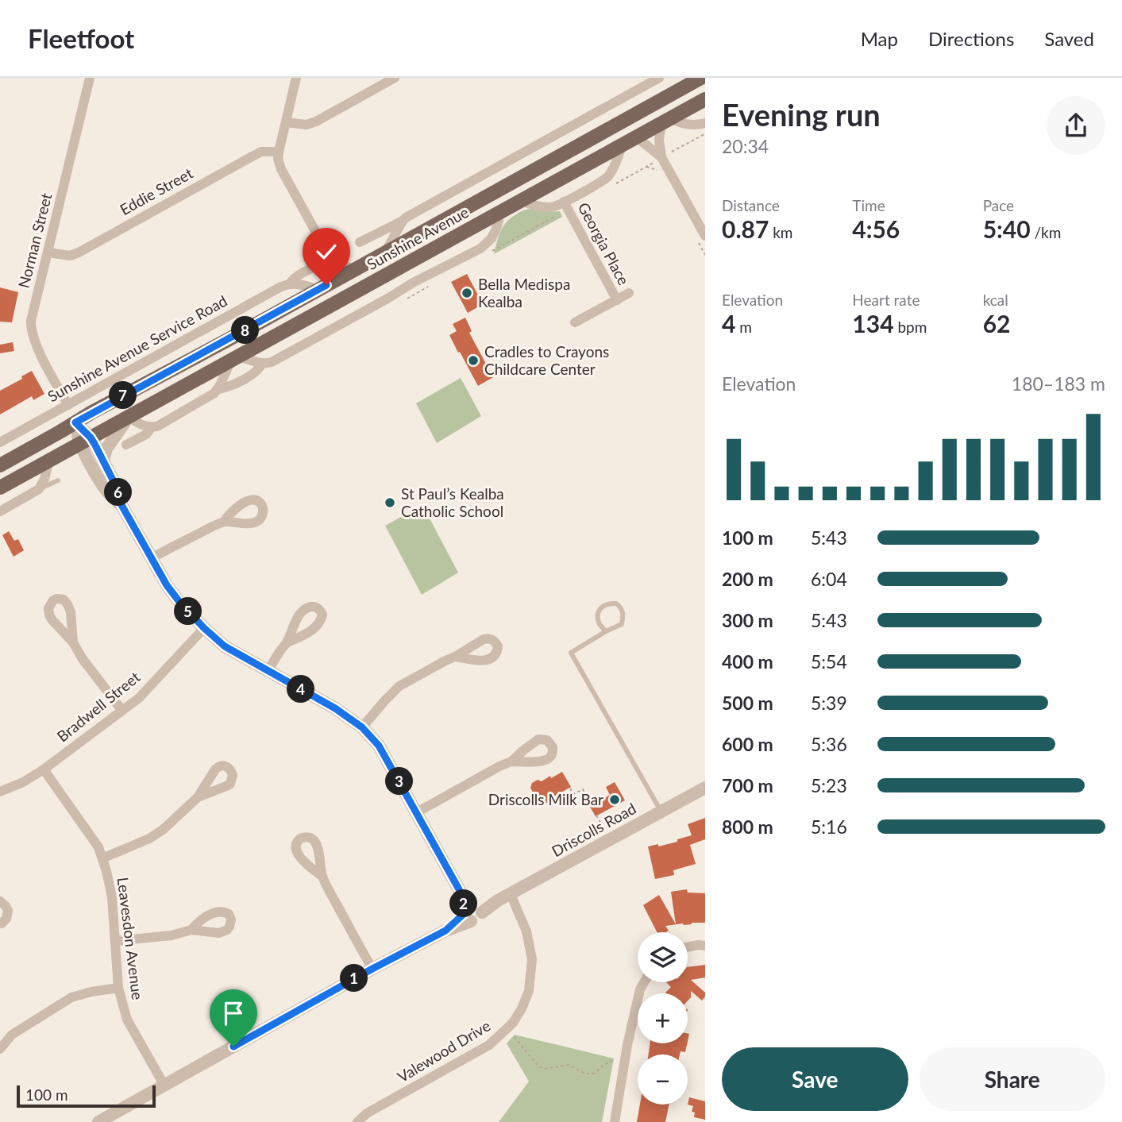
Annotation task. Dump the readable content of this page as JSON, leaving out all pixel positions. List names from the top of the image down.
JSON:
{
  "streets": {
    "main road": ["Sunshine Avenue"],
    "street": [
      "Eddie Street",
      "Norman Street",
      "Georgia Place",
      "Sunshine Avenue Service Road",
      "Bradwell Street",
      "Driscolls Road",
      "Leavesdon Avenue",
      "Valewood Drive"
    ]
  },
  "crossings": [
    ["Eddie Street", "Norman Street"],
    ["Norman Street", "Sunshine Avenue Service Road"],
    ["Bradwell Street", "Leavesdon Avenue"],
    ["Driscolls Road", "Leavesdon Avenue"],
    ["Driscolls Road", "Valewood Drive"]
  ],
  "places": [
    "Bella Medispa Kealba",
    "Cradles to Crayons Childcare Center",
    "St Paul’s Kealba Catholic School",
    "Driscolls Milk Bar"
  ],
  "scale_bar": "100 m",
  "page": {
    "header": "Fleetfoot",
    "nav": ["Map", "Directions", "Saved"],
    "heading": ["Evening run", "20:34"],
    "stats": [
      ["Distance", "0.87 km"],
      ["Time", "4:56"],
      ["Pace", "5:40 /km"],
      ["Elevation", "4 m"],
      ["Heart rate", "134 bpm"],
      ["kcal", "62"]
    ],
    "pins": [
      "8",
      "7",
      "6",
      "5",
      "4",
      "3",
      "2",
      "1"
    ],
    "chart": ["Elevation", "180–183 m"],
    "list": [
      {
        "name": "100 m",
        "note": "5:43"
      },
      {
        "name": "200 m",
        "note": "6:04"
      },
      {
        "name": "300 m",
        "note": "5:43"
      },
      {
        "name": "400 m",
        "note": "5:54"
      },
      {
        "name": "500 m",
        "note": "5:39"
      },
      {
        "name": "600 m",
        "note": "5:36"
      },
      {
        "name": "700 m",
        "note": "5:23"
      },
      {
        "name": "800 m",
        "note": "5:16"
      }
    ],
    "map_buttons": ["+", "−"],
    "buttons": ["Save", "Share"],
    "scale": "100 m"
  }
}
